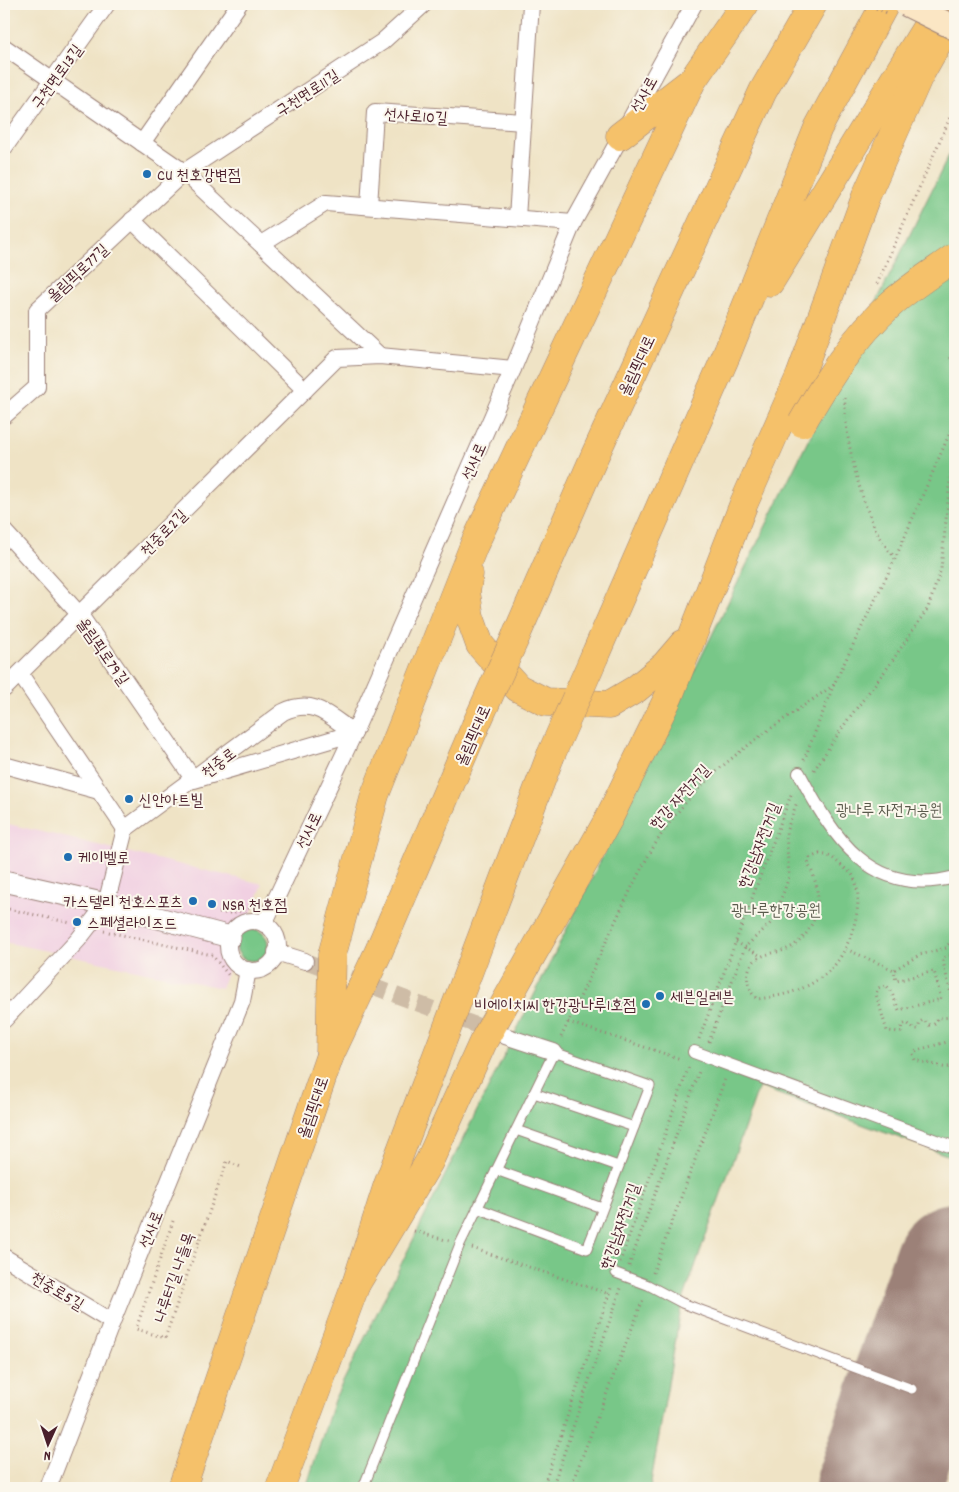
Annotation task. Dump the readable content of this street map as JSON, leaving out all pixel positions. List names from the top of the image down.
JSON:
{
  "streets": {
    "highway": ["올림픽대로"],
    "street": [
      "구천면로13길",
      "구천면로11길",
      "선사로",
      "선사로10길",
      "올림픽로77길",
      "천중로2길",
      "올림픽로79길",
      "천중로",
      "천중로5길"
    ],
    "path": ["한강 자전거길", "한강남자전거길", "나루터길 나들목"]
  },
  "crossings": [
    ["구천면로11길", "올림픽로77길"],
    ["선사로", "천중로2길"],
    ["선사로", "천중로"],
    ["선사로", "천중로5길"],
    ["천중로2길", "올림픽로79길"],
    ["올림픽로79길", "천중로"],
    ["한강 자전거길", "한강남자전거길"]
  ],
  "parks": ["광나루 자전거공원", "광나루한강공원"],
  "places": [
    "CU 천호강변점",
    "신안아트빌",
    "케이벨로",
    "카스텔리 천호스포츠",
    "NSR 천호점",
    "스페셜라이즈드",
    "세븐일레븐",
    "비에이치씨 한강광나루1호점"
  ],
  "north": "bottom"
}
